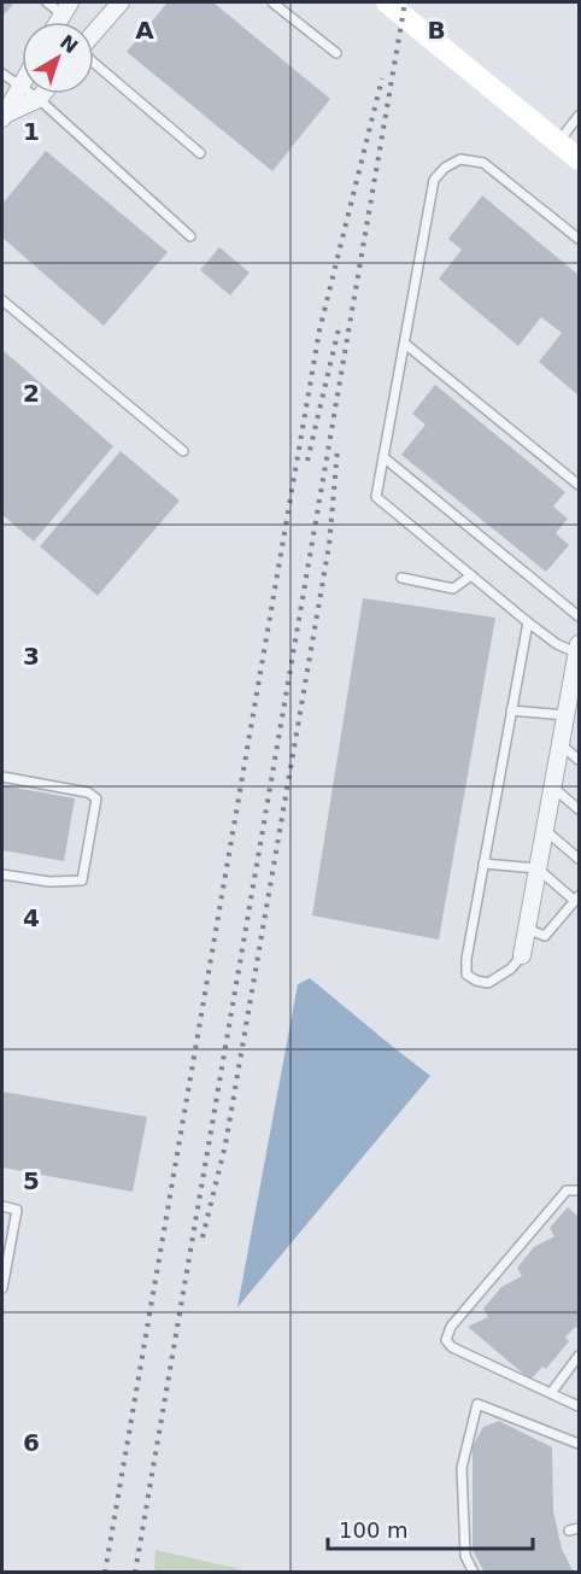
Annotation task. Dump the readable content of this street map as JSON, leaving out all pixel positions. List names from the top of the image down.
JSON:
{
  "scale_bar": "100 m",
  "north": "top right",
  "grid": {
    "columns": ["A", "B"],
    "rows": [
      "1",
      "2",
      "3",
      "4",
      "5",
      "6"
    ]
  }
}
